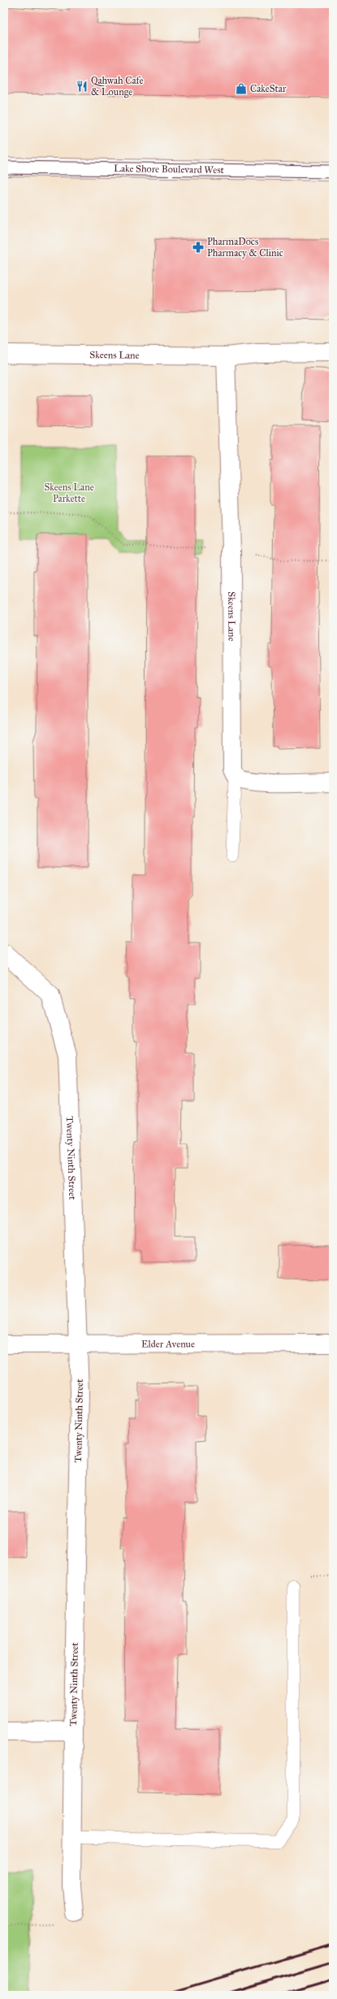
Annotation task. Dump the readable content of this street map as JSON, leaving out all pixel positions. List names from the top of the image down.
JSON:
{
  "streets": {
    "street": [
      "Lake Shore Boulevard West",
      "Skeens Lane",
      "Twenty Ninth Street",
      "Elder Avenue"
    ]
  },
  "crossings": [
    ["Twenty Ninth Street", "Elder Avenue"]
  ],
  "parks": ["Skeens Lane Parkette"],
  "places": {
    "restaurant": ["Qahwah Cafe & Lounge"],
    "shop": ["CakeStar"],
    "pharmacy": ["PharmaDocs Pharmacy & Clinic"]
  }
}
